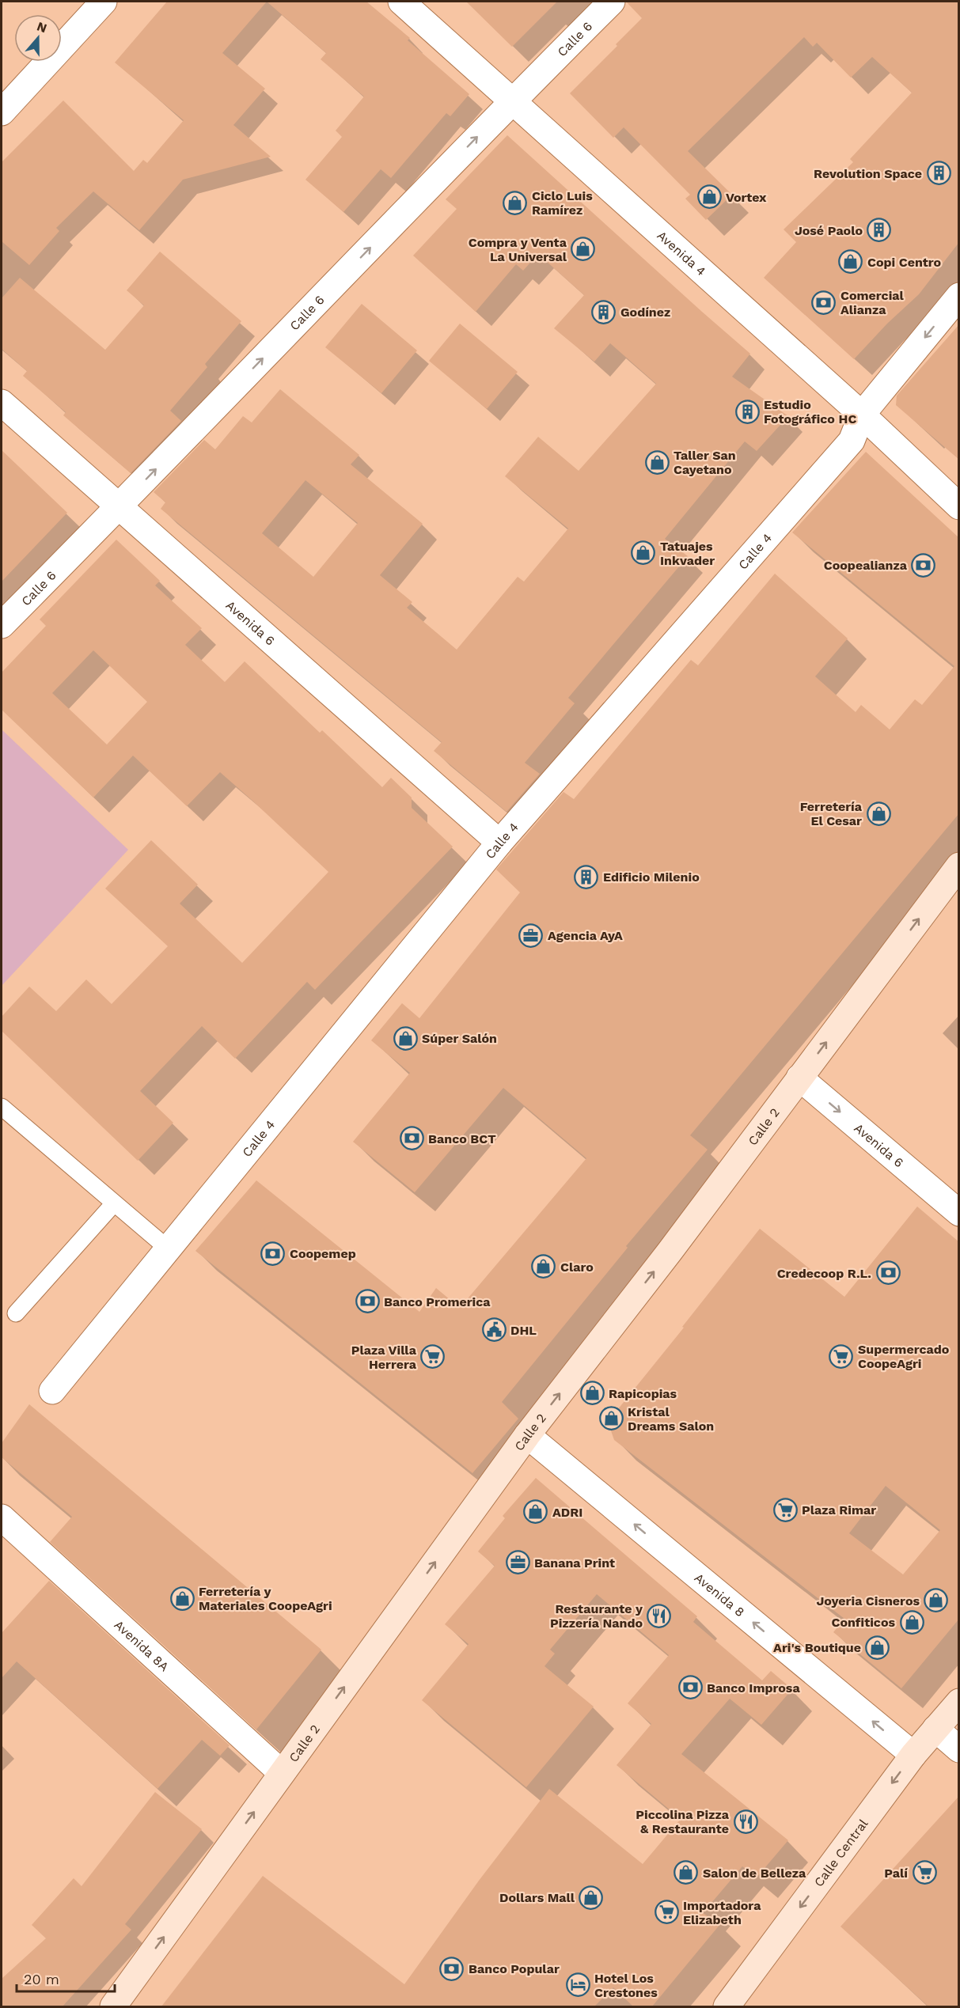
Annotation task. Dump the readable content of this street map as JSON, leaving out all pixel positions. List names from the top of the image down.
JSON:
{
  "streets": {
    "main road": ["Calle 2", "Calle Central"],
    "street": [
      "Calle 6",
      "Avenida 4",
      "Calle 4",
      "Avenida 6",
      "Avenida 8",
      "Avenida 8A"
    ]
  },
  "crossings": [
    ["Calle 6", "Avenida 4"],
    ["Calle 6", "Avenida 6"],
    ["Avenida 4", "Calle 4"],
    ["Calle 4", "Avenida 6"],
    ["Avenida 6", "Calle 2"],
    ["Calle 2", "Avenida 8"],
    ["Calle 2", "Avenida 8A"],
    ["Avenida 8", "Calle Central"]
  ],
  "one_way": [
    "Calle 6",
    "Calle 2",
    "Avenida 8",
    "Calle Central"
  ],
  "places": {
    "building": [
      "Revolution Space",
      "José Paolo",
      "Godínez",
      "Estudio Fotográfico HC",
      "Edificio Milenio"
    ],
    "shop": [
      "Vortex",
      "Ciclo Luis Ramírez",
      "Compra y Venta La Universal",
      "Copi Centro",
      "Taller San Cayetano",
      "Tatuajes Inkvader",
      "Ferretería El Cesar",
      "Súper Salón",
      "Claro",
      "Rapicopias",
      "Kristal Dreams Salon",
      "ADRI",
      "Ferretería y Materiales CoopeAgri",
      "Joyeria Cisneros",
      "Confiticos",
      "Ari's Boutique",
      "Salon de Belleza",
      "Dollars Mall"
    ],
    "bank": [
      "Comercial Alianza",
      "Coopealianza",
      "Banco BCT",
      "Coopemep",
      "Credecoop R.L.",
      "Banco Promerica",
      "Banco Improsa",
      "Banco Popular"
    ],
    "office": ["Agencia AyA", "Banana Print"],
    "public building": ["DHL"],
    "supermarket": [
      "Supermercado CoopeAgri",
      "Plaza Villa Herrera",
      "Plaza Rimar",
      "Palí",
      "Importadora Elizabeth"
    ],
    "restaurant": ["Restaurante y Pizzería Nando", "Piccolina Pizza & Restaurante"],
    "hotel": ["Hotel Los Crestones"]
  },
  "scale_bar": "20 m",
  "north": "top"
}
